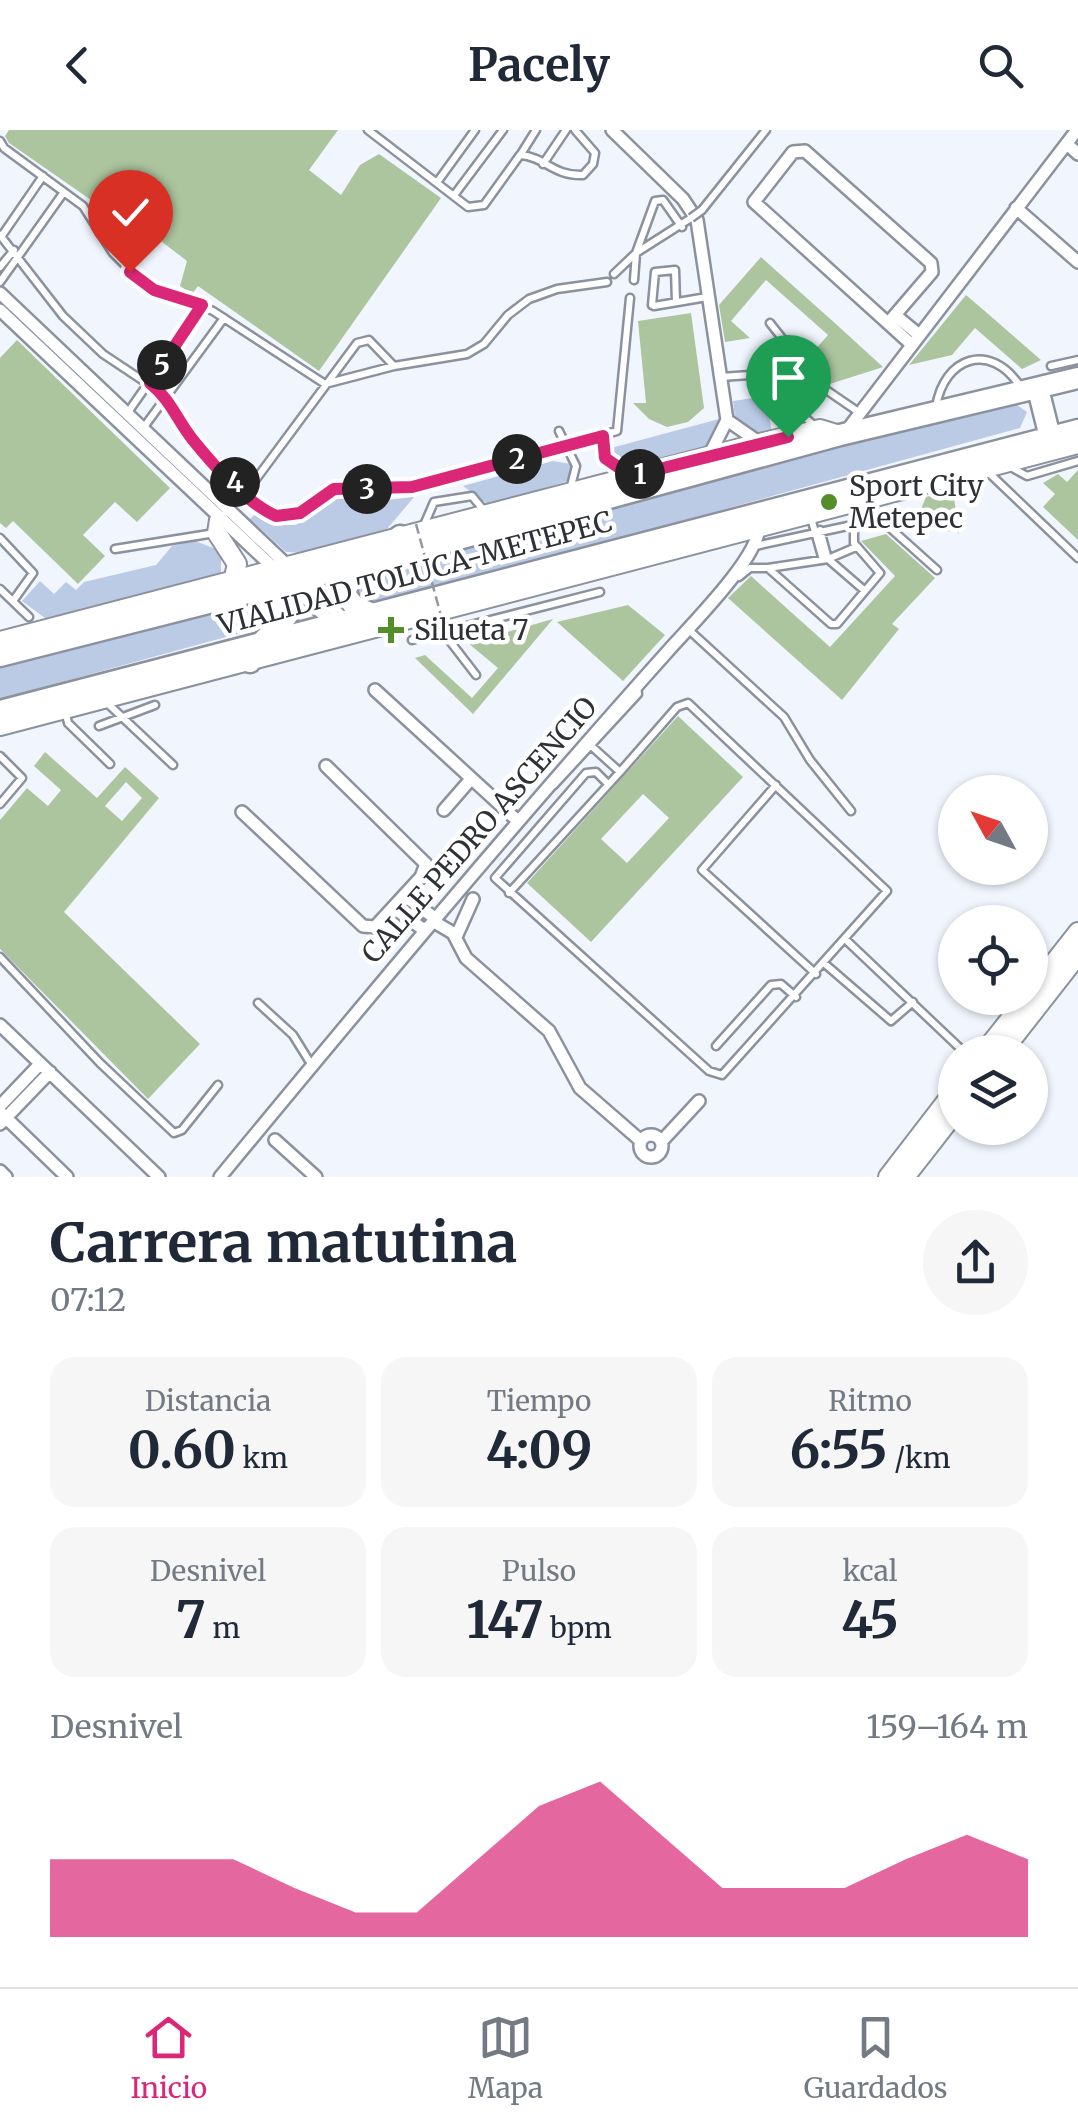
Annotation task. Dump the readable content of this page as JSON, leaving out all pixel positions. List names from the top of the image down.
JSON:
{
  "streets": {
    "highway": ["VIALIDAD TOLUCA-METEPEC"],
    "street": ["CALLE PEDRO ASCENCIO"]
  },
  "crossings": [
    ["VIALIDAD TOLUCA-METEPEC", "CALLE PEDRO ASCENCIO"]
  ],
  "places": {
    "other": ["Sport City Metepec"],
    "health": ["Silueta 7"]
  },
  "north": "top left",
  "page": {
    "header": "Pacely",
    "pins": [
      "5",
      "2",
      "1",
      "4",
      "3"
    ],
    "heading": ["Carrera matutina", "07:12"],
    "stats": [
      ["Distancia", "0.60 km"],
      ["Tiempo", "4:09"],
      ["Ritmo", "6:55 /km"],
      ["Desnivel", "7 m"],
      ["Pulso", "147 bpm"],
      ["kcal", "45"]
    ],
    "chart": ["Desnivel", "159–164 m"],
    "tabs": ["Inicio", "Mapa", "Guardados"]
  }
}
